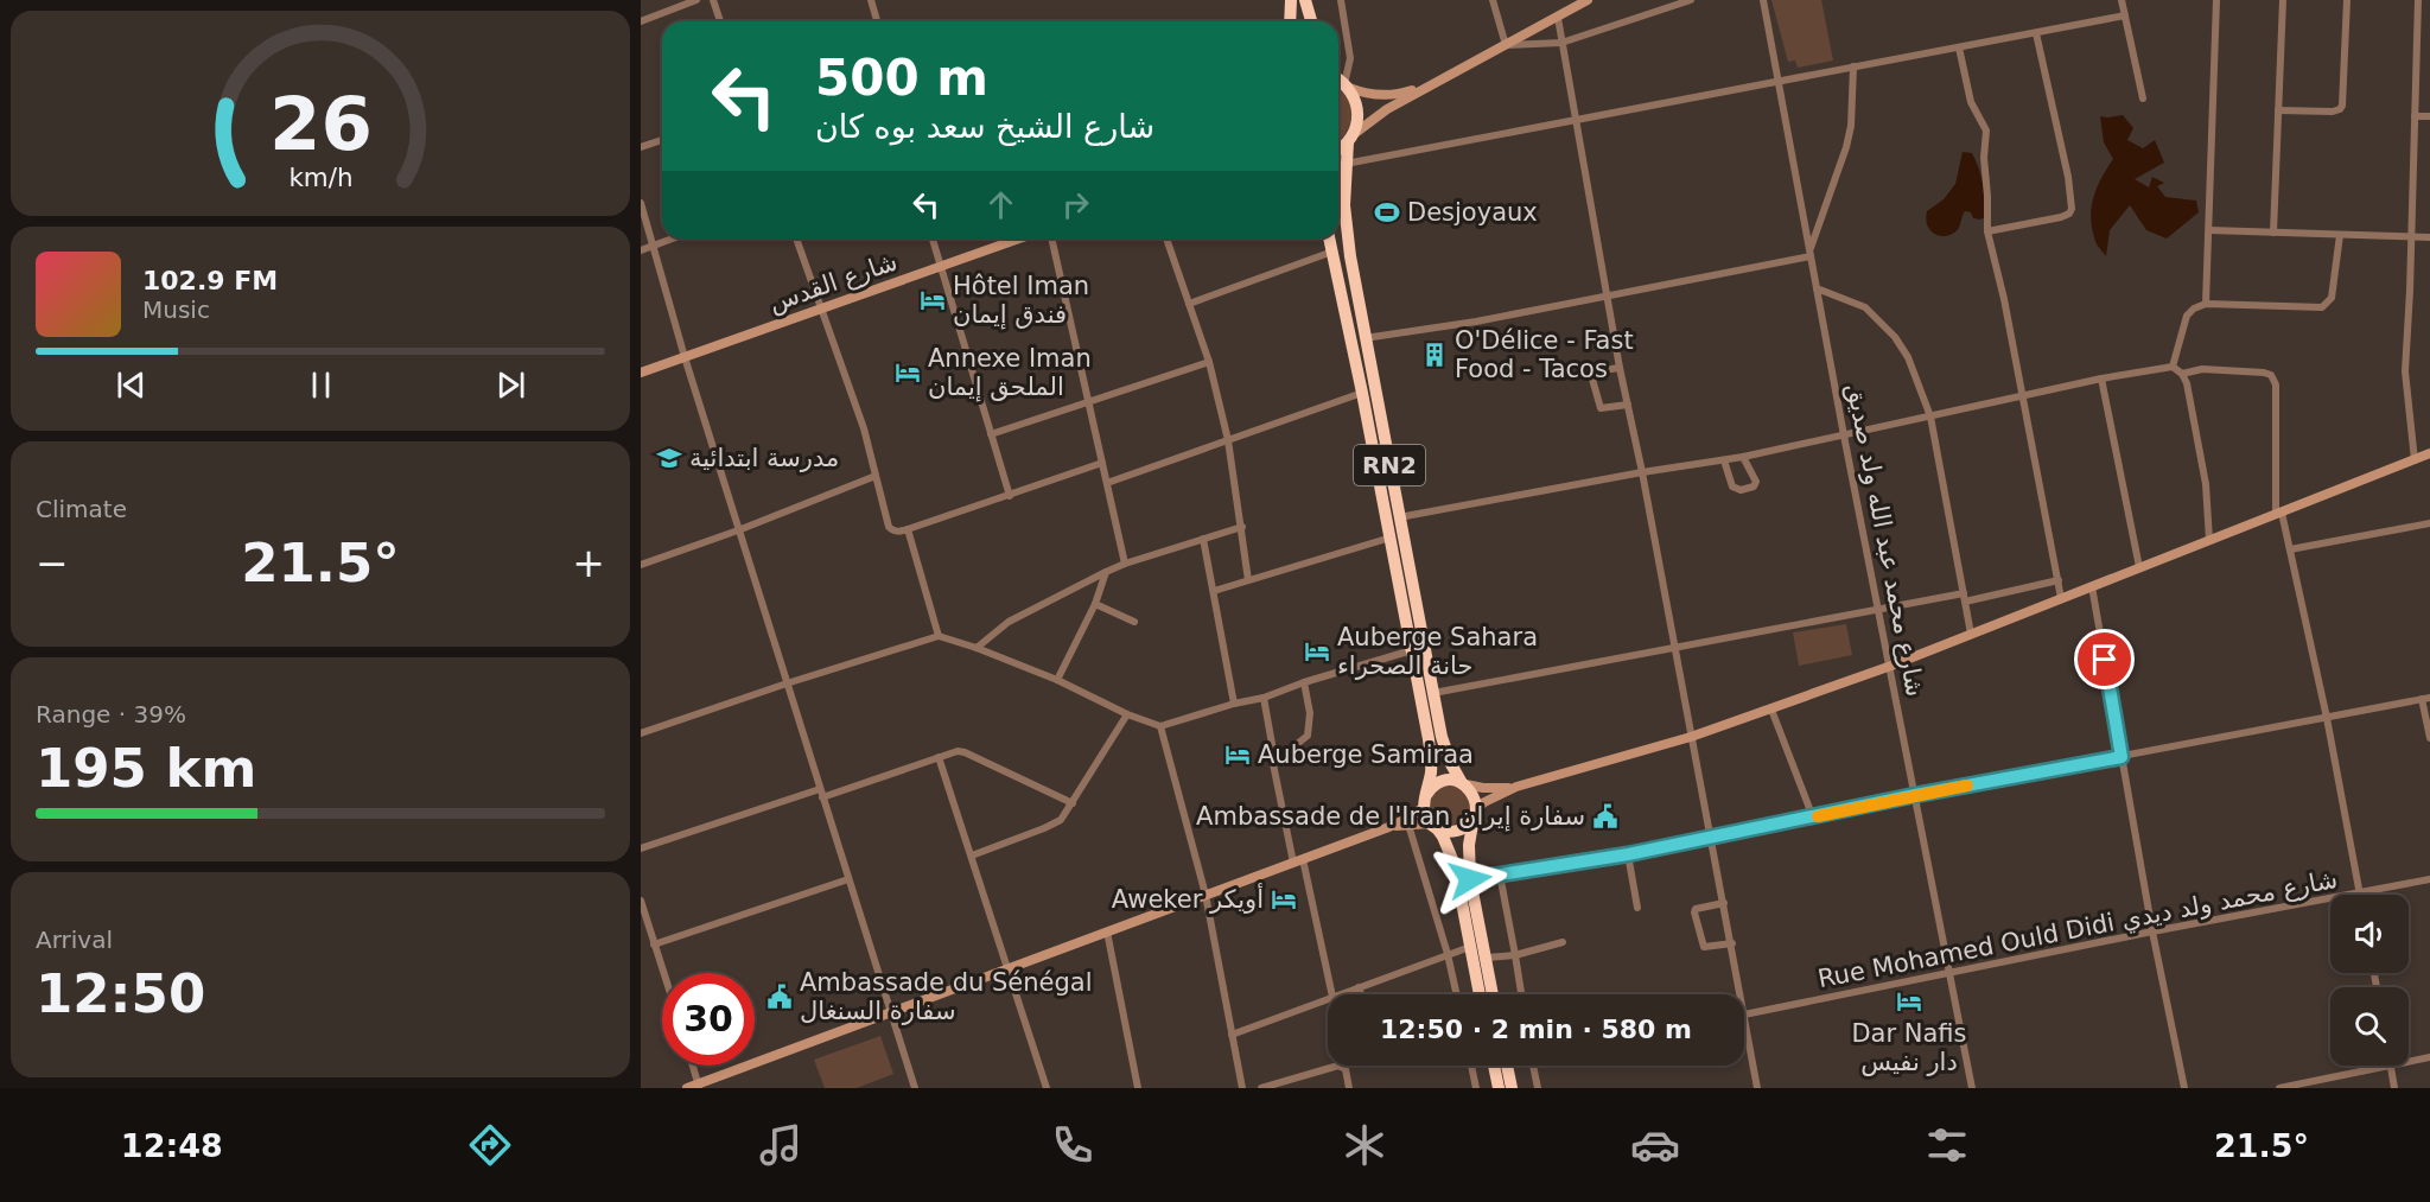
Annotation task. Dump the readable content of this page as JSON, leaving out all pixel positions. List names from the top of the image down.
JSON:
{
  "streets": {
    "highway": ["RN2"],
    "street": ["شارع القدس", "شارع محمد عبد الله ولد صديق", "Rue Mohamed Ould Didi شارع محمد ولد ديدي"]
  },
  "crossings": [
    ["شارع محمد عبد الله ولد صديق", "Rue Mohamed Ould Didi شارع محمد ولد ديدي"]
  ],
  "places": {
    "sports": ["Desjoyaux"],
    "hotel": [
      "Hôtel Iman فندق إيمان",
      "Annexe Iman الملحق إيمان",
      "Auberge Sahara حانة الصحراء",
      "Auberge Samiraa",
      "Aweker أويكر",
      "Dar Nafis دار نفيس"
    ],
    "building": ["O'Délice - Fast Food - Tacos"],
    "school or university": ["مدرسة ابتدائية"],
    "public building": ["Ambassade de l'Iran سفارة إيران", "Ambassade du Sénégal سفارة السنغال"]
  },
  "page": {
    "turn": ["500 m", "شارع الشيخ سعد بوه كان"],
    "song": ["102.9 FM", "Music"],
    "tile": [
      "Climate",
      ["Range · 39%", "195 km"],
      ["Arrival", "12:50"]
    ],
    "heat": ["−", "21.5°", "+"],
    "limit": "30",
    "trip": "12:50 · 2 min · 580 m",
    "tabs": ["12:48", "21.5°"],
    "gauge": ["26", "km/h"]
  }
}
